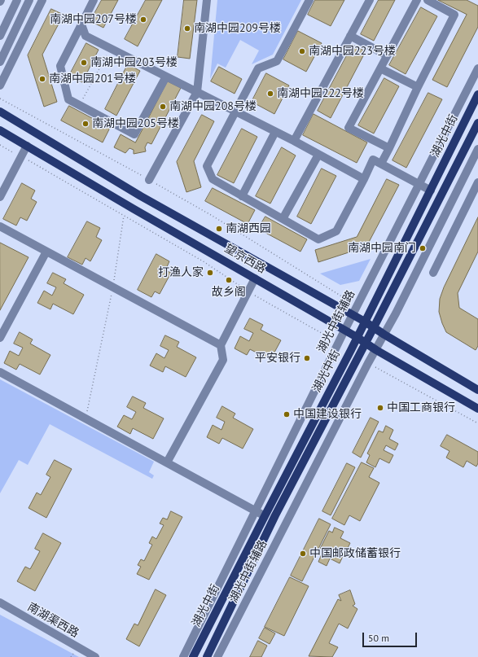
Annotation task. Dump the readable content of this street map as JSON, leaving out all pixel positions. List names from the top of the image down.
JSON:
{
  "streets": {
    "main road": ["湖光中街", "望京西路"],
    "street": ["湖光中街辅路", "南湖渠西路"]
  },
  "crossings": [
    ["湖光中街", "望京西路"],
    ["望京西路", "湖光中街辅路"]
  ],
  "places": [
    "南湖中园207号楼",
    "南湖中园209号楼",
    "南湖中园223号楼",
    "南湖中园203号楼",
    "南湖中园201号楼",
    "南湖中园222号楼",
    "南湖中园208号楼",
    "南湖中园205号楼",
    "南湖西园",
    "南湖中园南门",
    "打渔人家",
    "故乡阁",
    "平安银行",
    "中国工商银行",
    "中国建设银行",
    "中国邮政储蓄银行"
  ],
  "scale_bar": "50 m"
}
